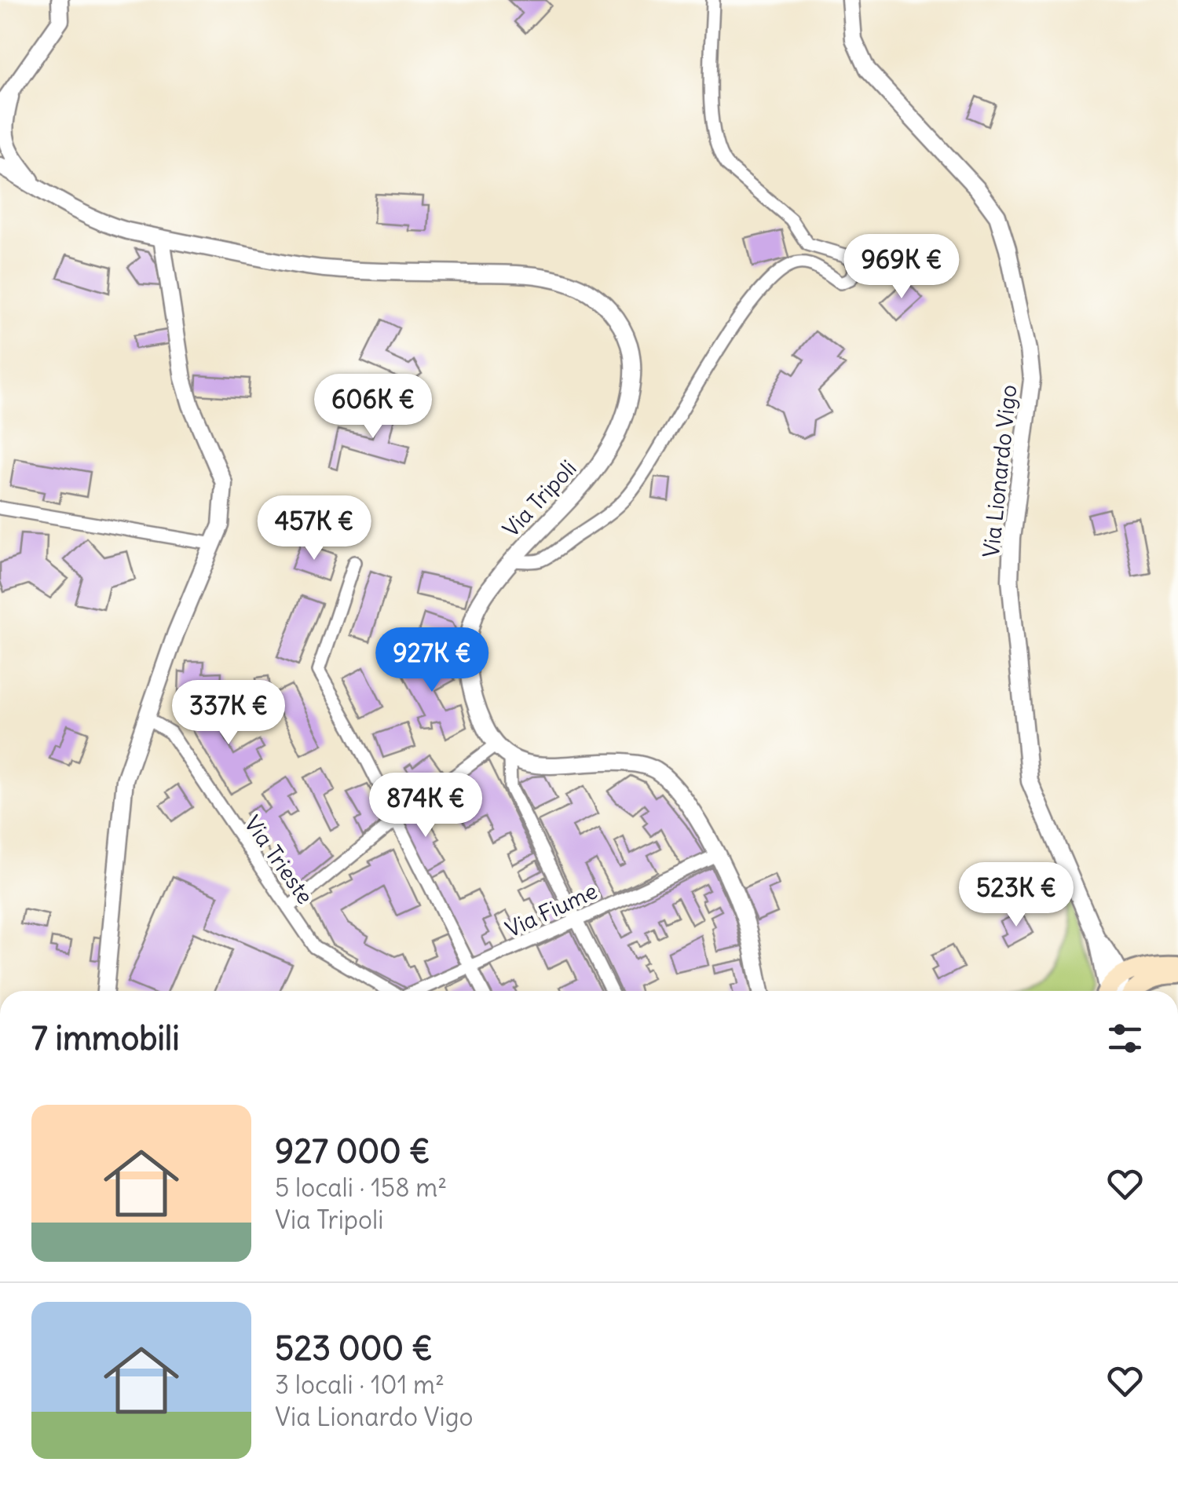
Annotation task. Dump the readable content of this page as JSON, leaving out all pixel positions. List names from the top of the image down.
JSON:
{
  "streets": {
    "street": [
      "Via Lionardo Vigo",
      "Via Tripoli",
      "Via Trieste",
      "Via Fiume"
    ]
  },
  "page": {
    "price": [
      "969K €",
      "606K €",
      "457K €",
      "927K €",
      "337K €",
      "874K €",
      "523K €"
    ],
    "heading": "7 immobili",
    "list": [
      {
        "name": "927 000 €",
        "note": "5 locali · 158 m² · Via Tripoli"
      },
      {
        "name": "523 000 €",
        "note": "3 locali · 101 m² · Via Lionardo Vigo"
      }
    ]
  }
}
